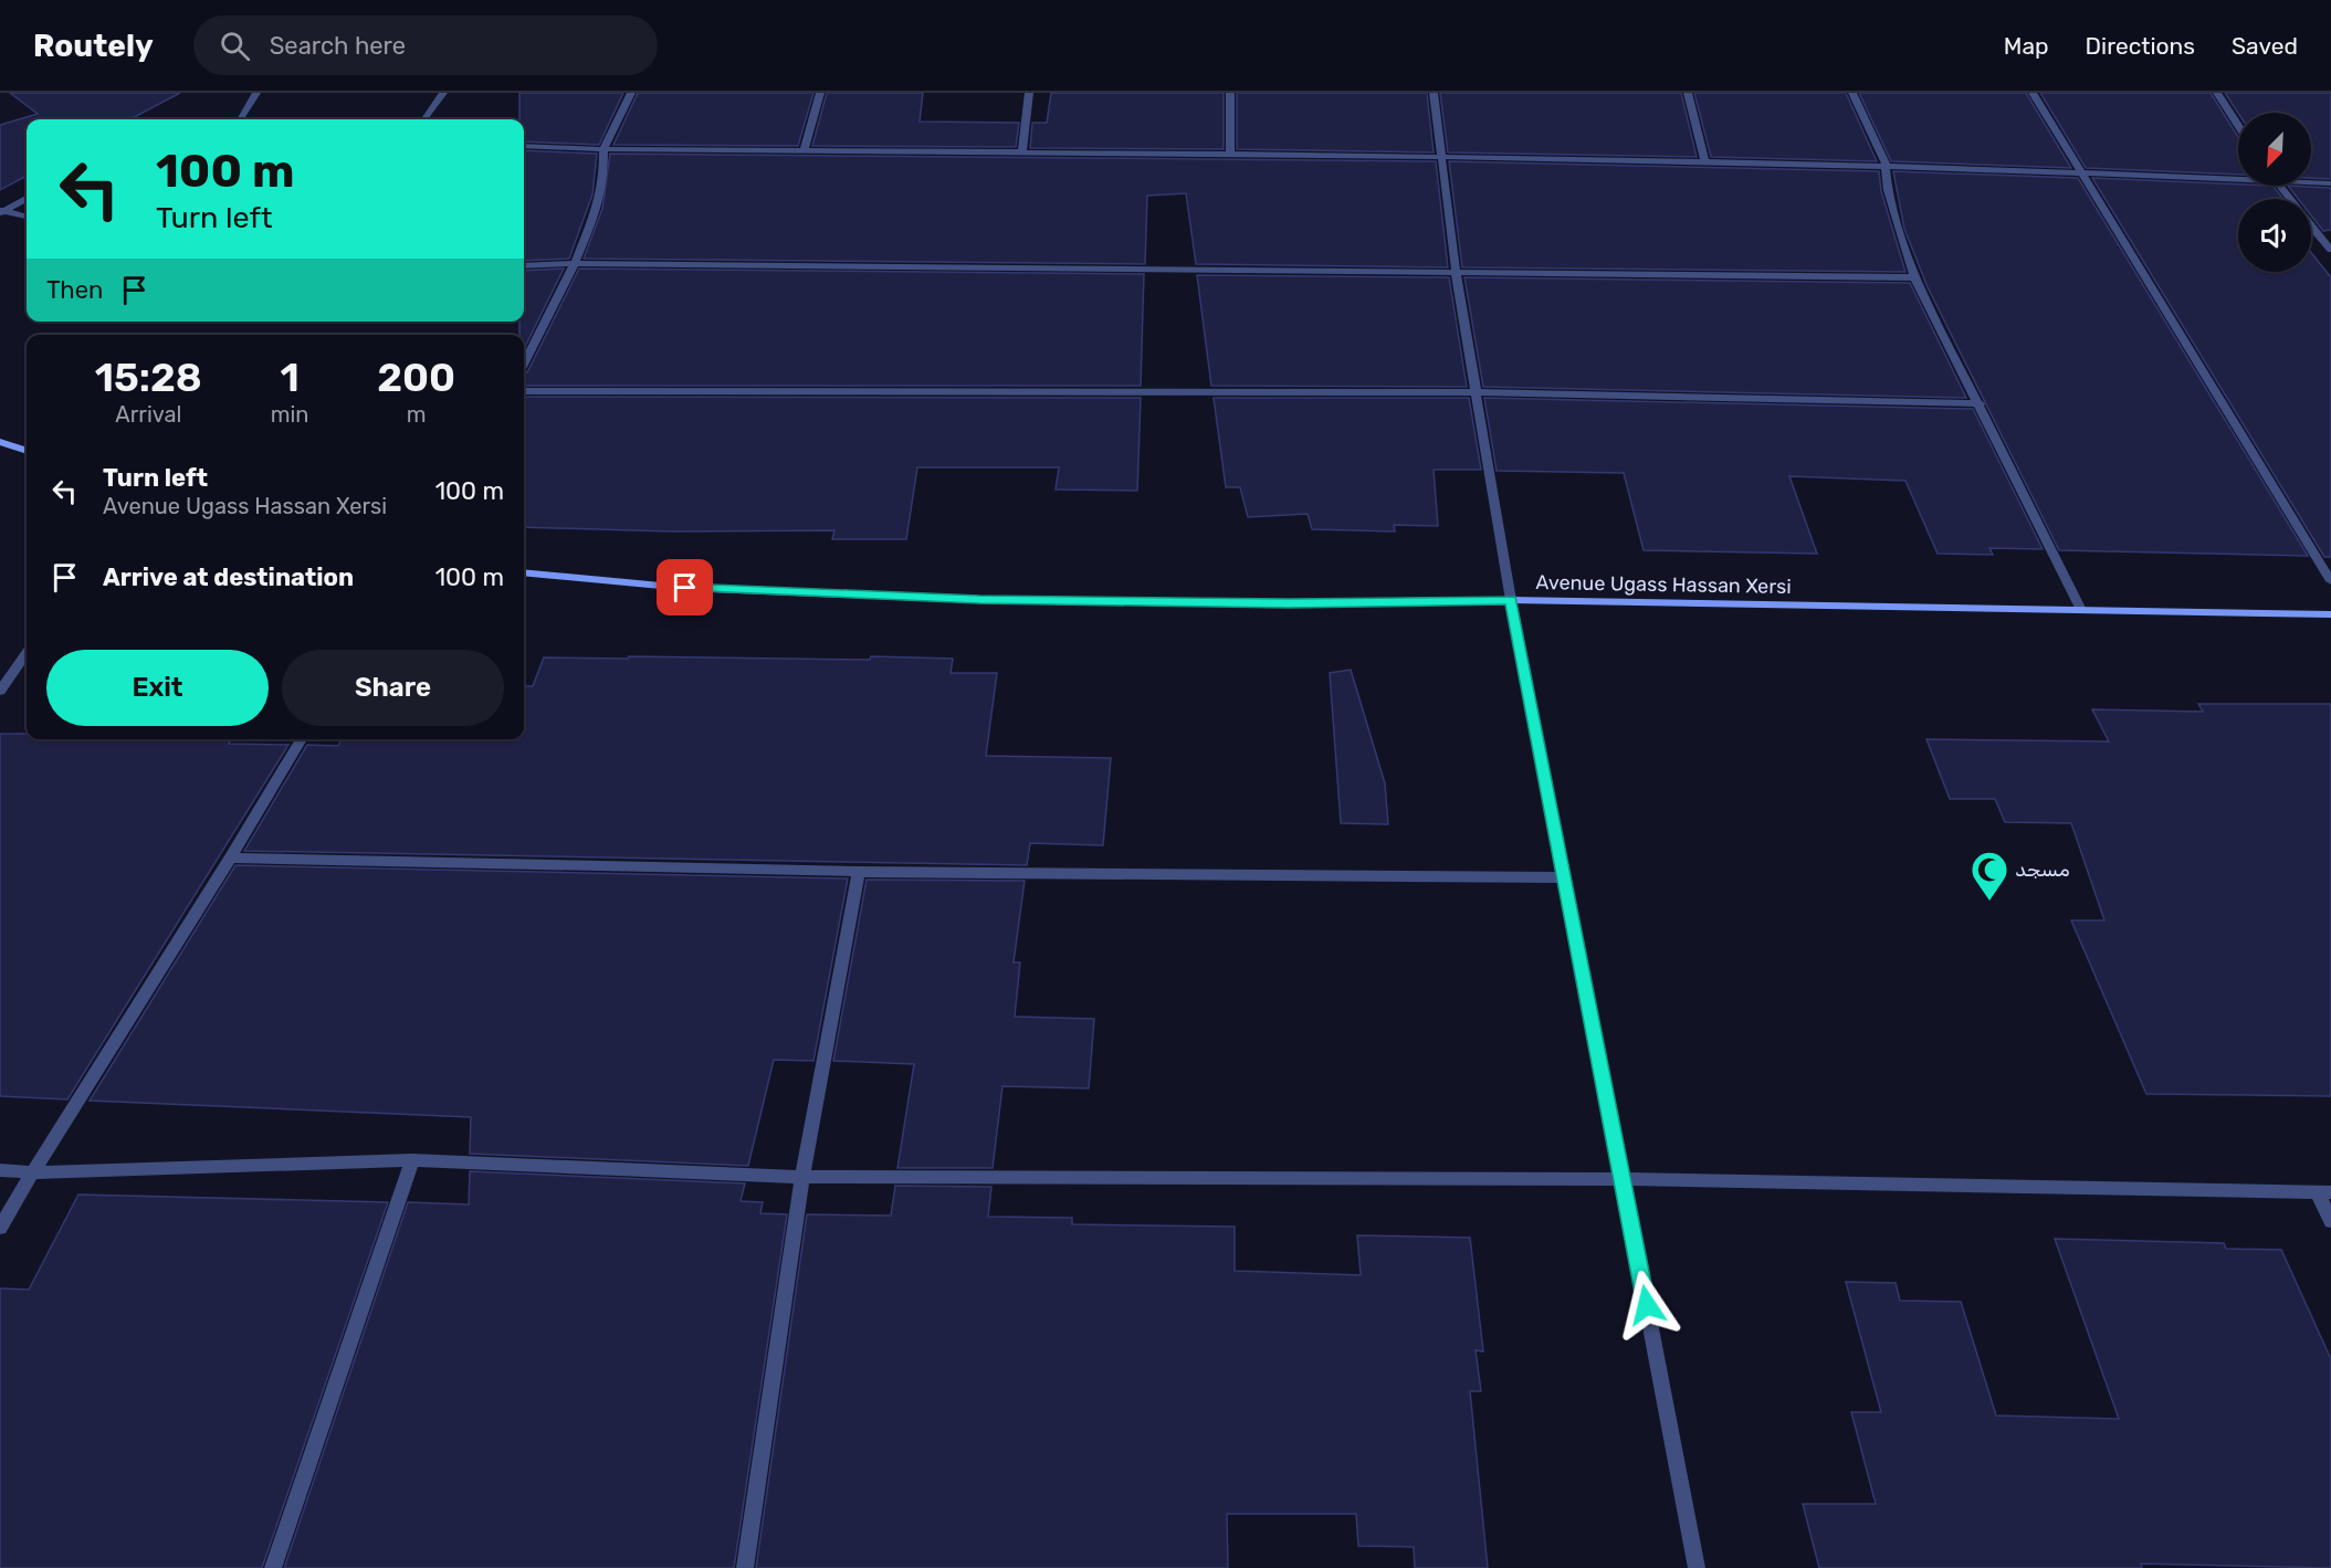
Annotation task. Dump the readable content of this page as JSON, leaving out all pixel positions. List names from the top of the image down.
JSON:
{
  "streets": {
    "main road": ["Avenue Ugass Hassan Xersi"]
  },
  "places": {
    "mosque": ["مسجد"]
  },
  "north": "bottom left",
  "page": {
    "header": "Routely",
    "search": "Search here",
    "nav": ["Map", "Directions", "Saved"],
    "turn": ["100 m", "Turn left"],
    "then": "Then",
    "eta": [
      "15:28",
      "Arrival",
      "1",
      "min",
      "200",
      "m"
    ],
    "list": [
      {
        "name": "Turn left",
        "note": "Avenue Ugass Hassan Xersi",
        "value": "100 m"
      },
      {
        "name": "Arrive at destination",
        "value": "100 m"
      }
    ],
    "buttons": ["Exit", "Share"]
  }
}
